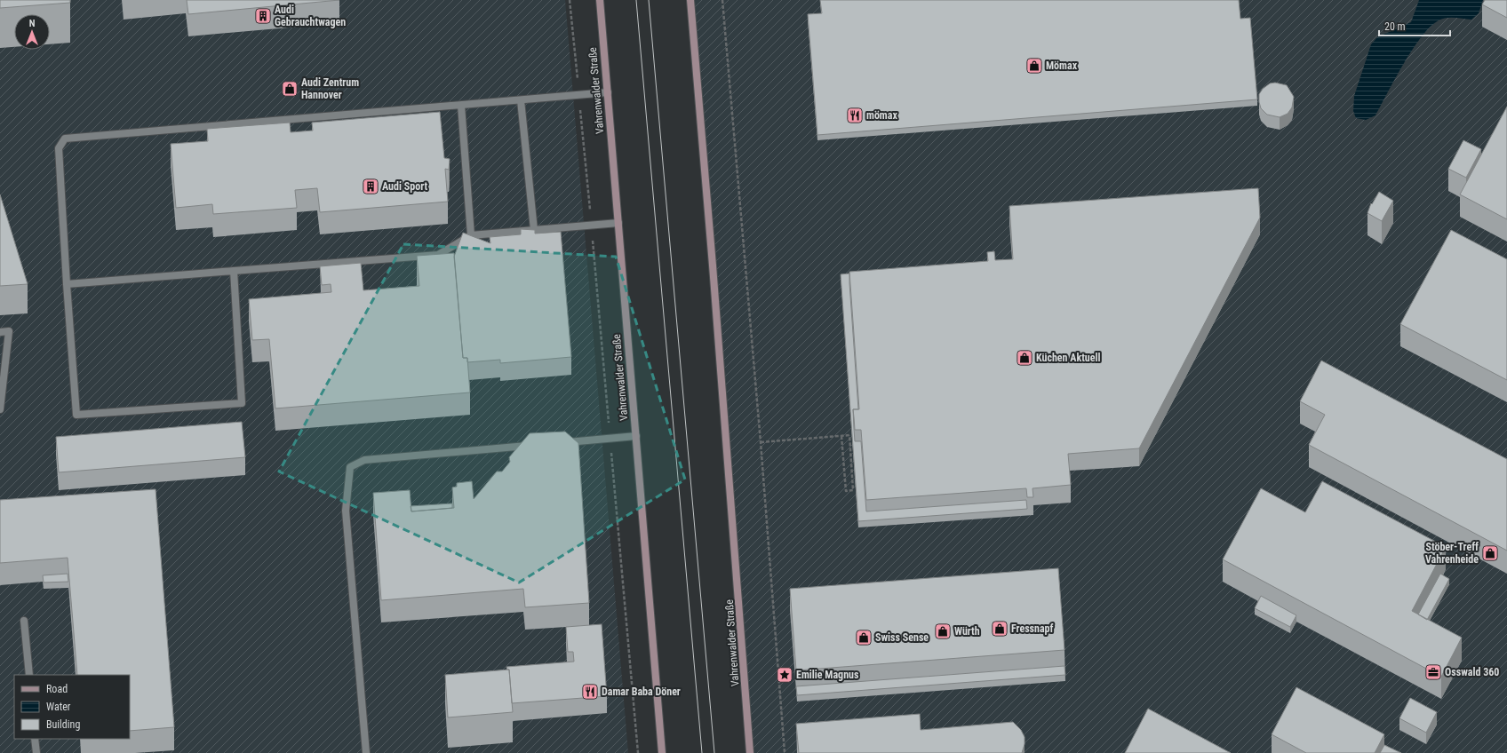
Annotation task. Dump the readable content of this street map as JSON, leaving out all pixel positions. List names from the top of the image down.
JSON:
{
  "streets": {
    "main road": ["Vahrenwalder Straße"]
  },
  "places": {
    "building": ["Audi Gebrauchtwagen", "Audi Sport"],
    "shop": [
      "Mömax",
      "Audi Zentrum Hannover",
      "Küchen Aktuell",
      "Stöber-Treff Vahrenheide",
      "Fressnapf",
      "Würth",
      "Swiss Sense"
    ],
    "restaurant": ["mömax", "Damar Baba Döner"],
    "office": ["Osswald 360"],
    "place": ["Emilie Magnus"]
  },
  "legend": ["Road", "Water", "Building"],
  "scale_bar": "20 m",
  "north": "top"
}
